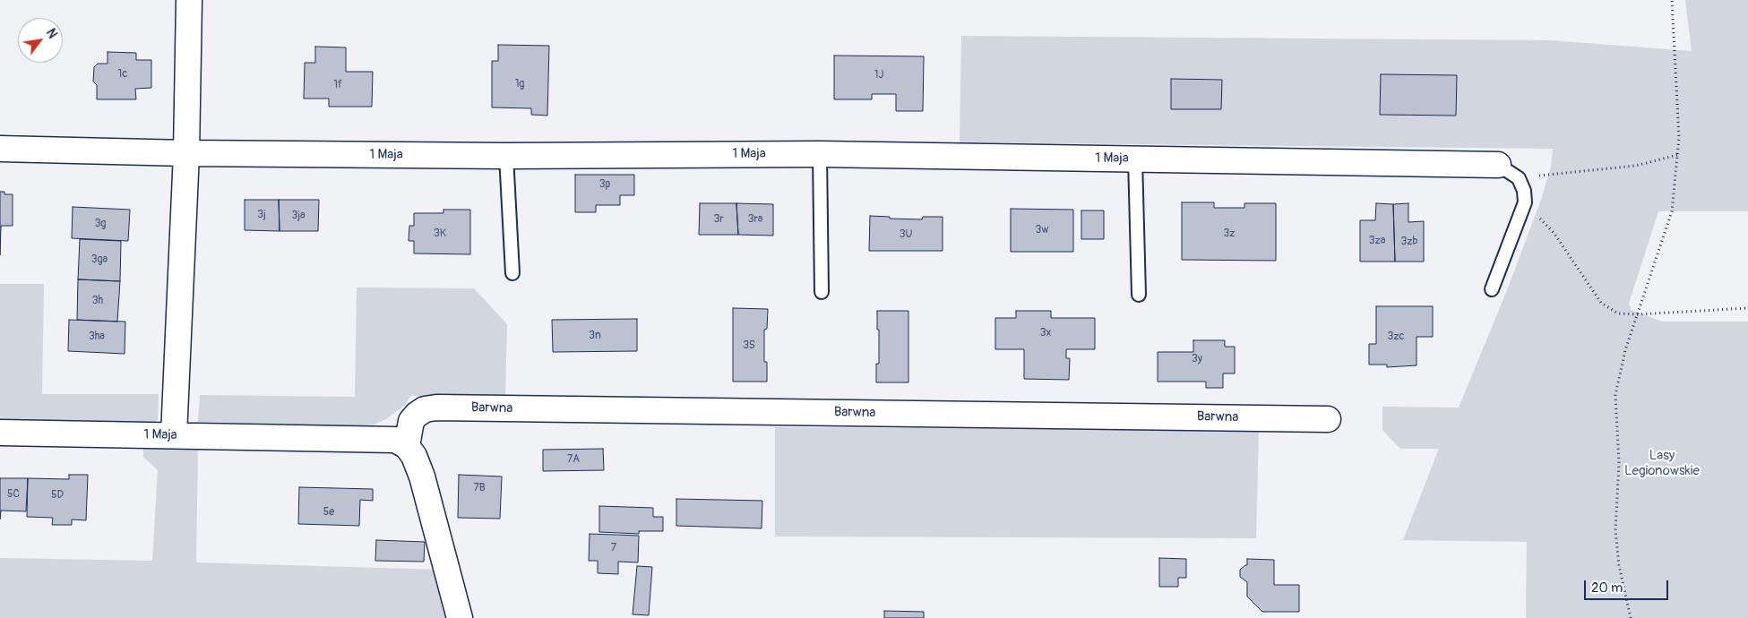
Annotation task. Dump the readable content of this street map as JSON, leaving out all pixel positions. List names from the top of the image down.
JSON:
{
  "streets": {
    "street": ["1 Maja", "Barwna"]
  },
  "crossings": [
    ["1 Maja", "Barwna"]
  ],
  "parks": ["Lasy Legionowskie"],
  "house_numbers": [
    "1c",
    "1J",
    "1g",
    "1f",
    "3p",
    "3j",
    "3ja",
    "3r",
    "3ra",
    "3g",
    "3w",
    "3K",
    "3z",
    "3U",
    "3za",
    "3zb",
    "3ga",
    "3h",
    "3x",
    "3n",
    "3ha",
    "3zc",
    "3S",
    "3y",
    "7A",
    "7B",
    "5C",
    "5D",
    "5e",
    "7"
  ],
  "scale_bar": "20 m",
  "north": "top right"
}
